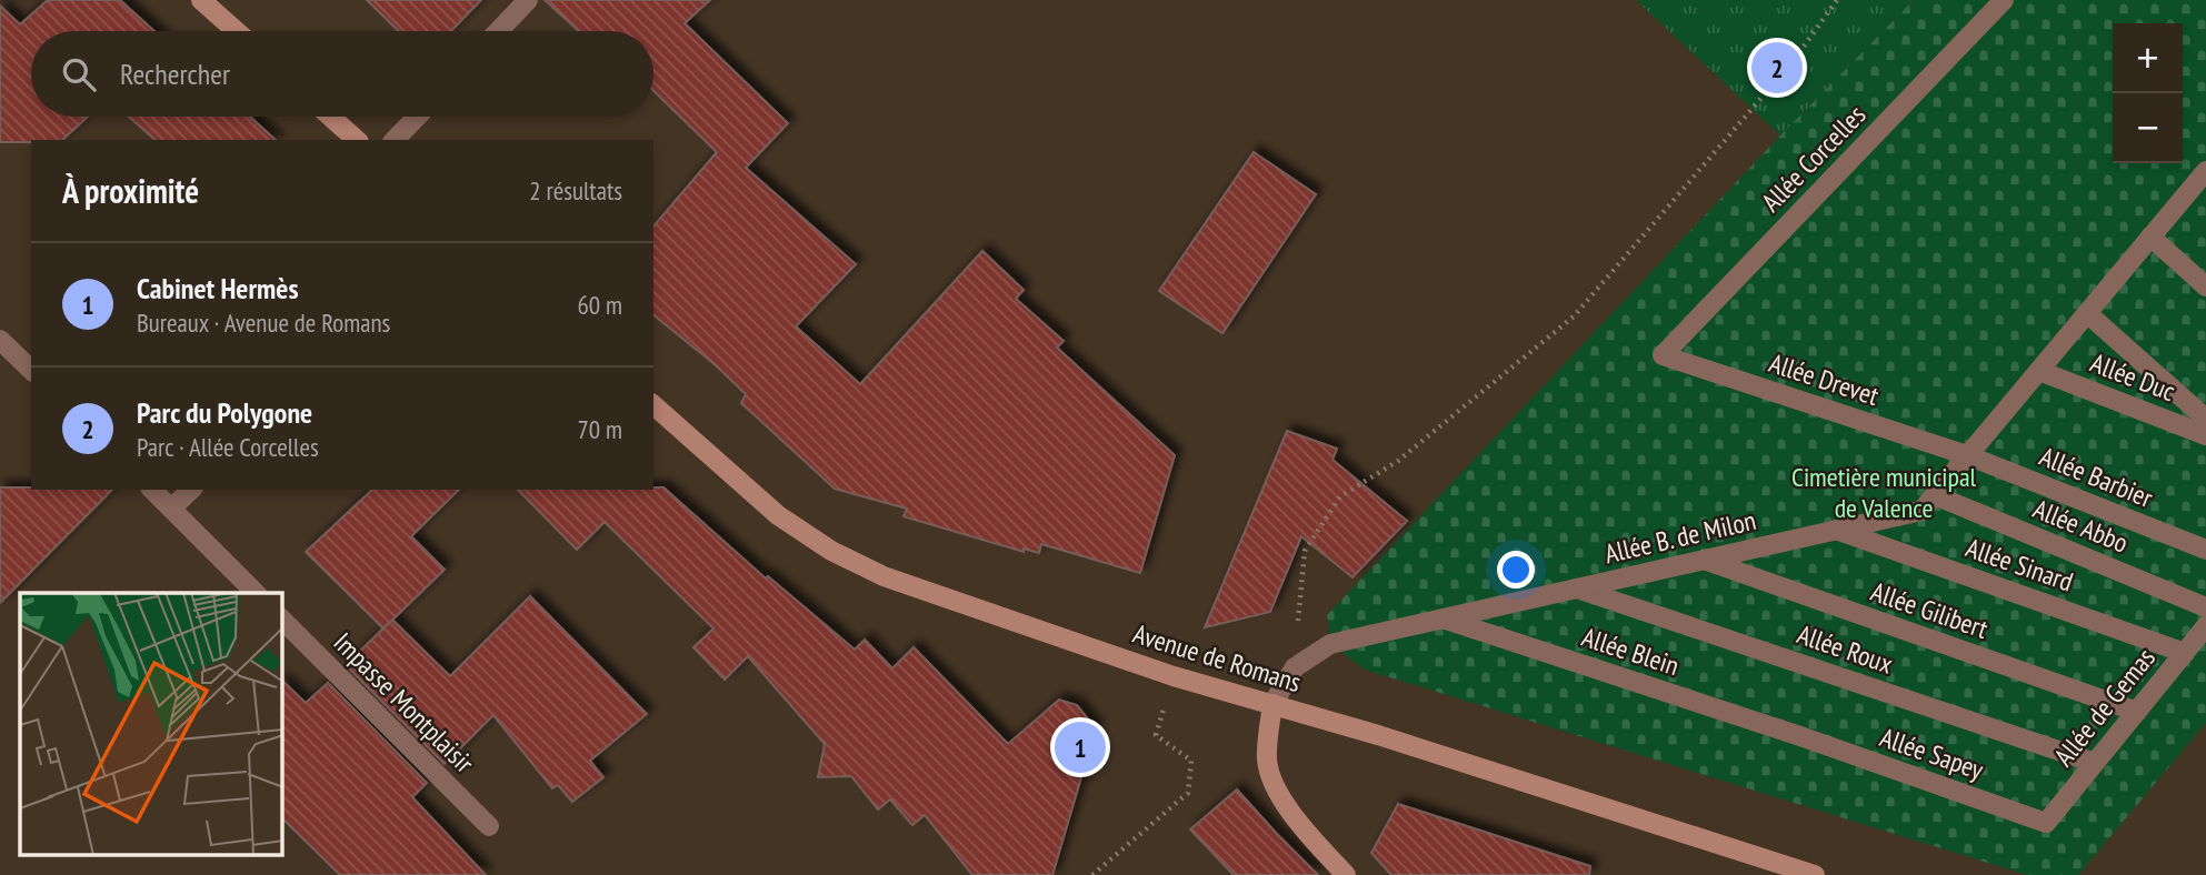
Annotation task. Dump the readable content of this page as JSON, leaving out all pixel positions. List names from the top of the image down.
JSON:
{
  "streets": {
    "main road": ["Avenue de Romans"],
    "street": [
      "Allée Corcelles",
      "Allée Duc",
      "Allée Drevet",
      "Allée Barbier",
      "Allée Abbo",
      "Allée B. de Milon",
      "Allée Sinard",
      "Allée Gilibert",
      "Allée Roux",
      "Allée Blein",
      "Impasse Montplaisir",
      "Allée de Gemas",
      "Allée Sapey"
    ]
  },
  "crossings": [
    ["Allée Corcelles", "Allée Drevet"],
    ["Allée Duc", "Allée B. de Milon"],
    ["Allée Drevet", "Allée Barbier"],
    ["Allée Drevet", "Allée B. de Milon"],
    ["Allée Barbier", "Allée B. de Milon"],
    ["Allée Abbo", "Allée B. de Milon"],
    ["Allée B. de Milon", "Allée Sinard"],
    ["Allée B. de Milon", "Allée Gilibert"],
    ["Allée B. de Milon", "Allée Roux"],
    ["Allée B. de Milon", "Allée Blein"],
    ["Allée B. de Milon", "Avenue de Romans"],
    ["Allée Sinard", "Allée de Gemas"],
    ["Allée Gilibert", "Allée de Gemas"],
    ["Allée Roux", "Allée de Gemas"],
    ["Allée Blein", "Allée Sapey"],
    ["Allée de Gemas", "Allée Sapey"]
  ],
  "parks": ["Cimetière municipal de Valence"],
  "page": {
    "map_buttons": ["+", "−"],
    "search": "Rechercher",
    "pins": ["2", "1"],
    "heading": ["À proximité", "2 résultats"],
    "list": [
      {
        "mark": "1",
        "name": "Cabinet Hermès",
        "note": "Bureaux · Avenue de Romans",
        "value": "60 m"
      },
      {
        "mark": "2",
        "name": "Parc du Polygone",
        "note": "Parc · Allée Corcelles",
        "value": "70 m"
      }
    ]
  }
}
